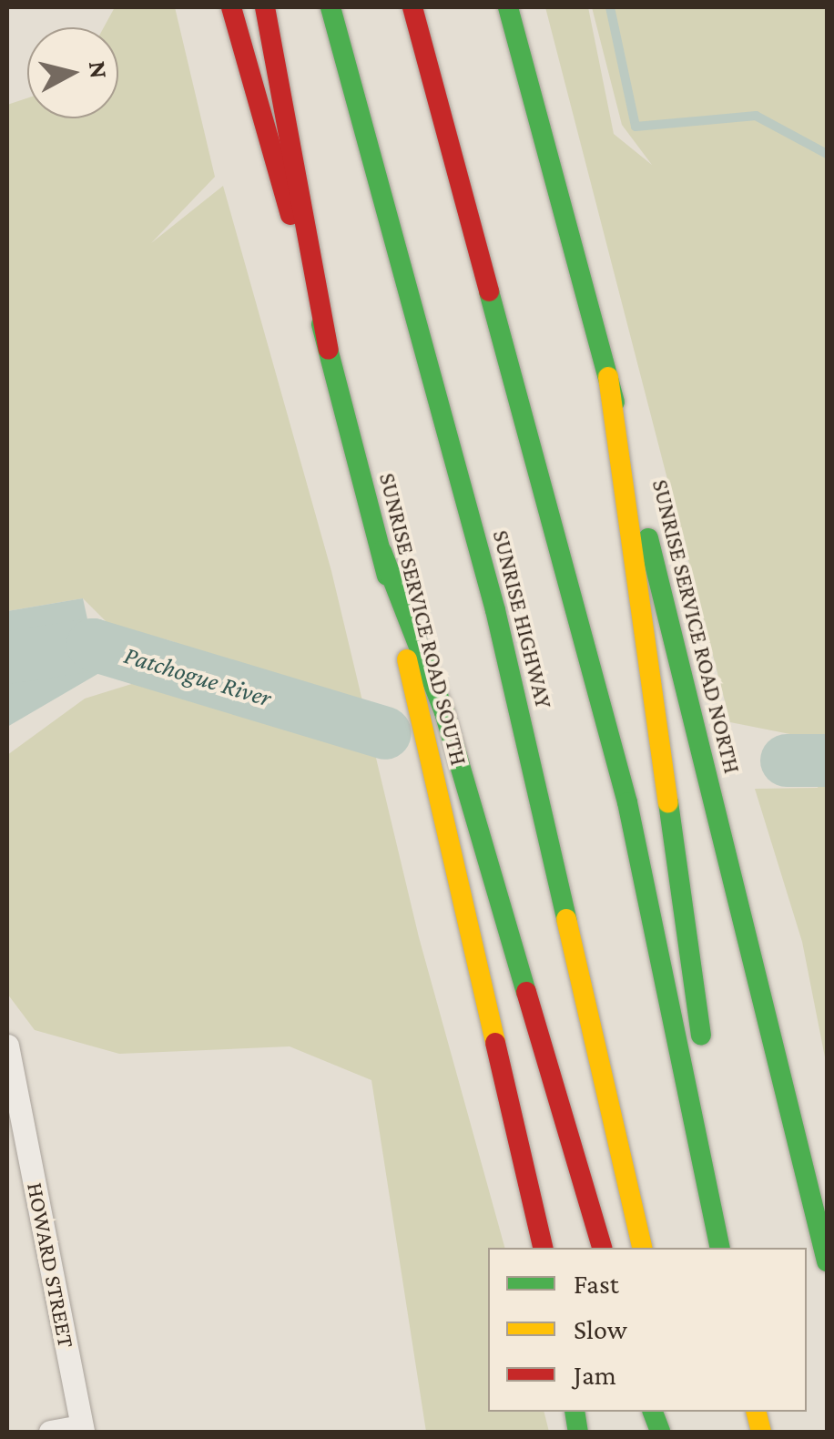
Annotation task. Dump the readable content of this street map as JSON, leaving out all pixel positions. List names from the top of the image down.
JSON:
{
  "streets": {
    "main road": ["SUNRISE SERVICE ROAD SOUTH", "SUNRISE HIGHWAY", "SUNRISE SERVICE ROAD NORTH"],
    "street": ["HOWARD STREET"]
  },
  "water": ["Patchogue River"],
  "legend": ["Fast", "Slow", "Jam"],
  "north": "right"
}
